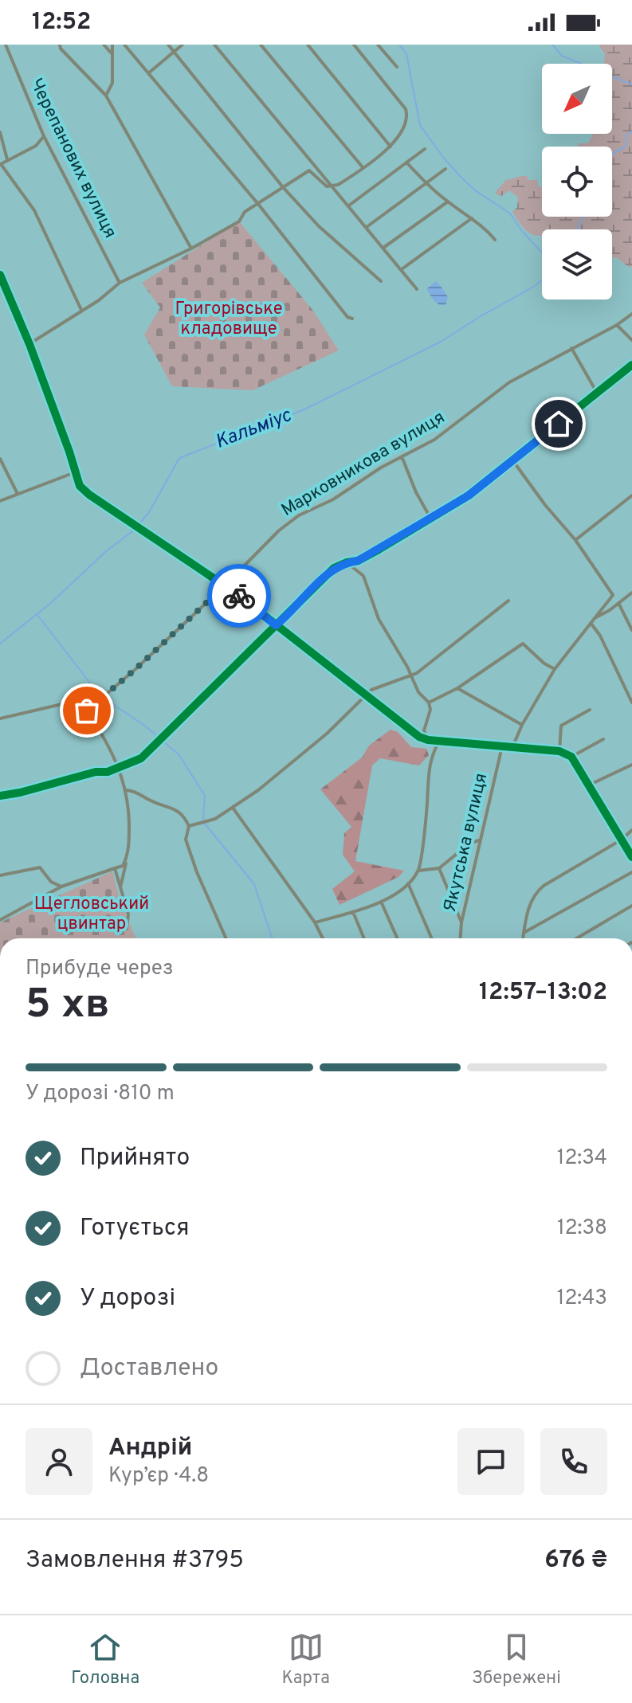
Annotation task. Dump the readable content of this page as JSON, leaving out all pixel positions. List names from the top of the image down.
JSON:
{
  "streets": {
    "street": ["Черепанових вулиця", "Марковникова вулиця", "Якутська вулиця"]
  },
  "water": ["Кальміус"],
  "parks": ["Григорівське кладовище", "Щегловський цвинтар"],
  "north": "bottom left",
  "page": {
    "status": "12:52",
    "heading": ["5 хв", "Прибуде через", "12:57–13:02"],
    "panel": [
      "Андрій",
      "Кур’єр · 4.8",
      "Замовлення #3795",
      "676 ₴"
    ],
    "bar": "У дорозі · 810 m",
    "list": [
      ["Прийнято", "12:34"],
      ["Готується", "12:38"],
      ["У дорозі", "12:43"],
      "Доставлено"
    ],
    "tabs": ["Головна", "Карта", "Збережені"]
  }
}
